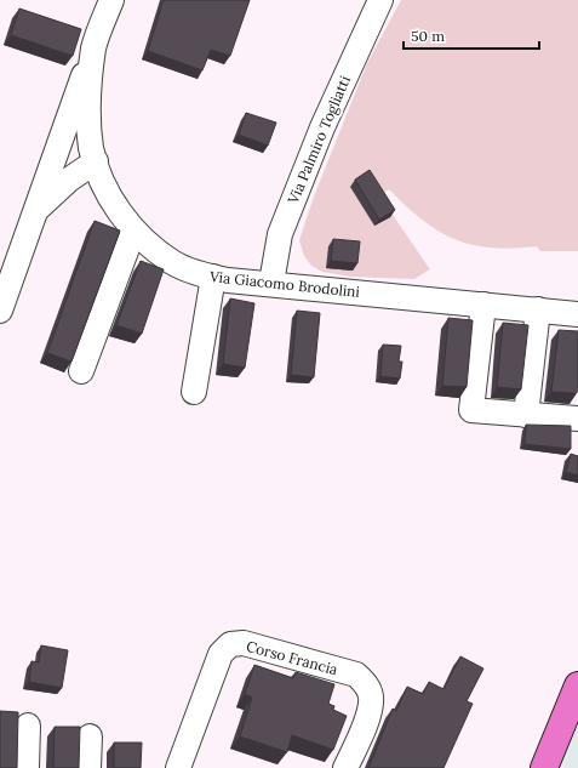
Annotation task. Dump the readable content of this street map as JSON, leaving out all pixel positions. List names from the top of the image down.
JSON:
{
  "streets": {
    "street": ["Via Palmiro Togliatti", "Via Giacomo Brodolini", "Corso Francia"]
  },
  "crossings": [
    ["Via Palmiro Togliatti", "Via Giacomo Brodolini"]
  ],
  "scale_bar": "50 m"
}
